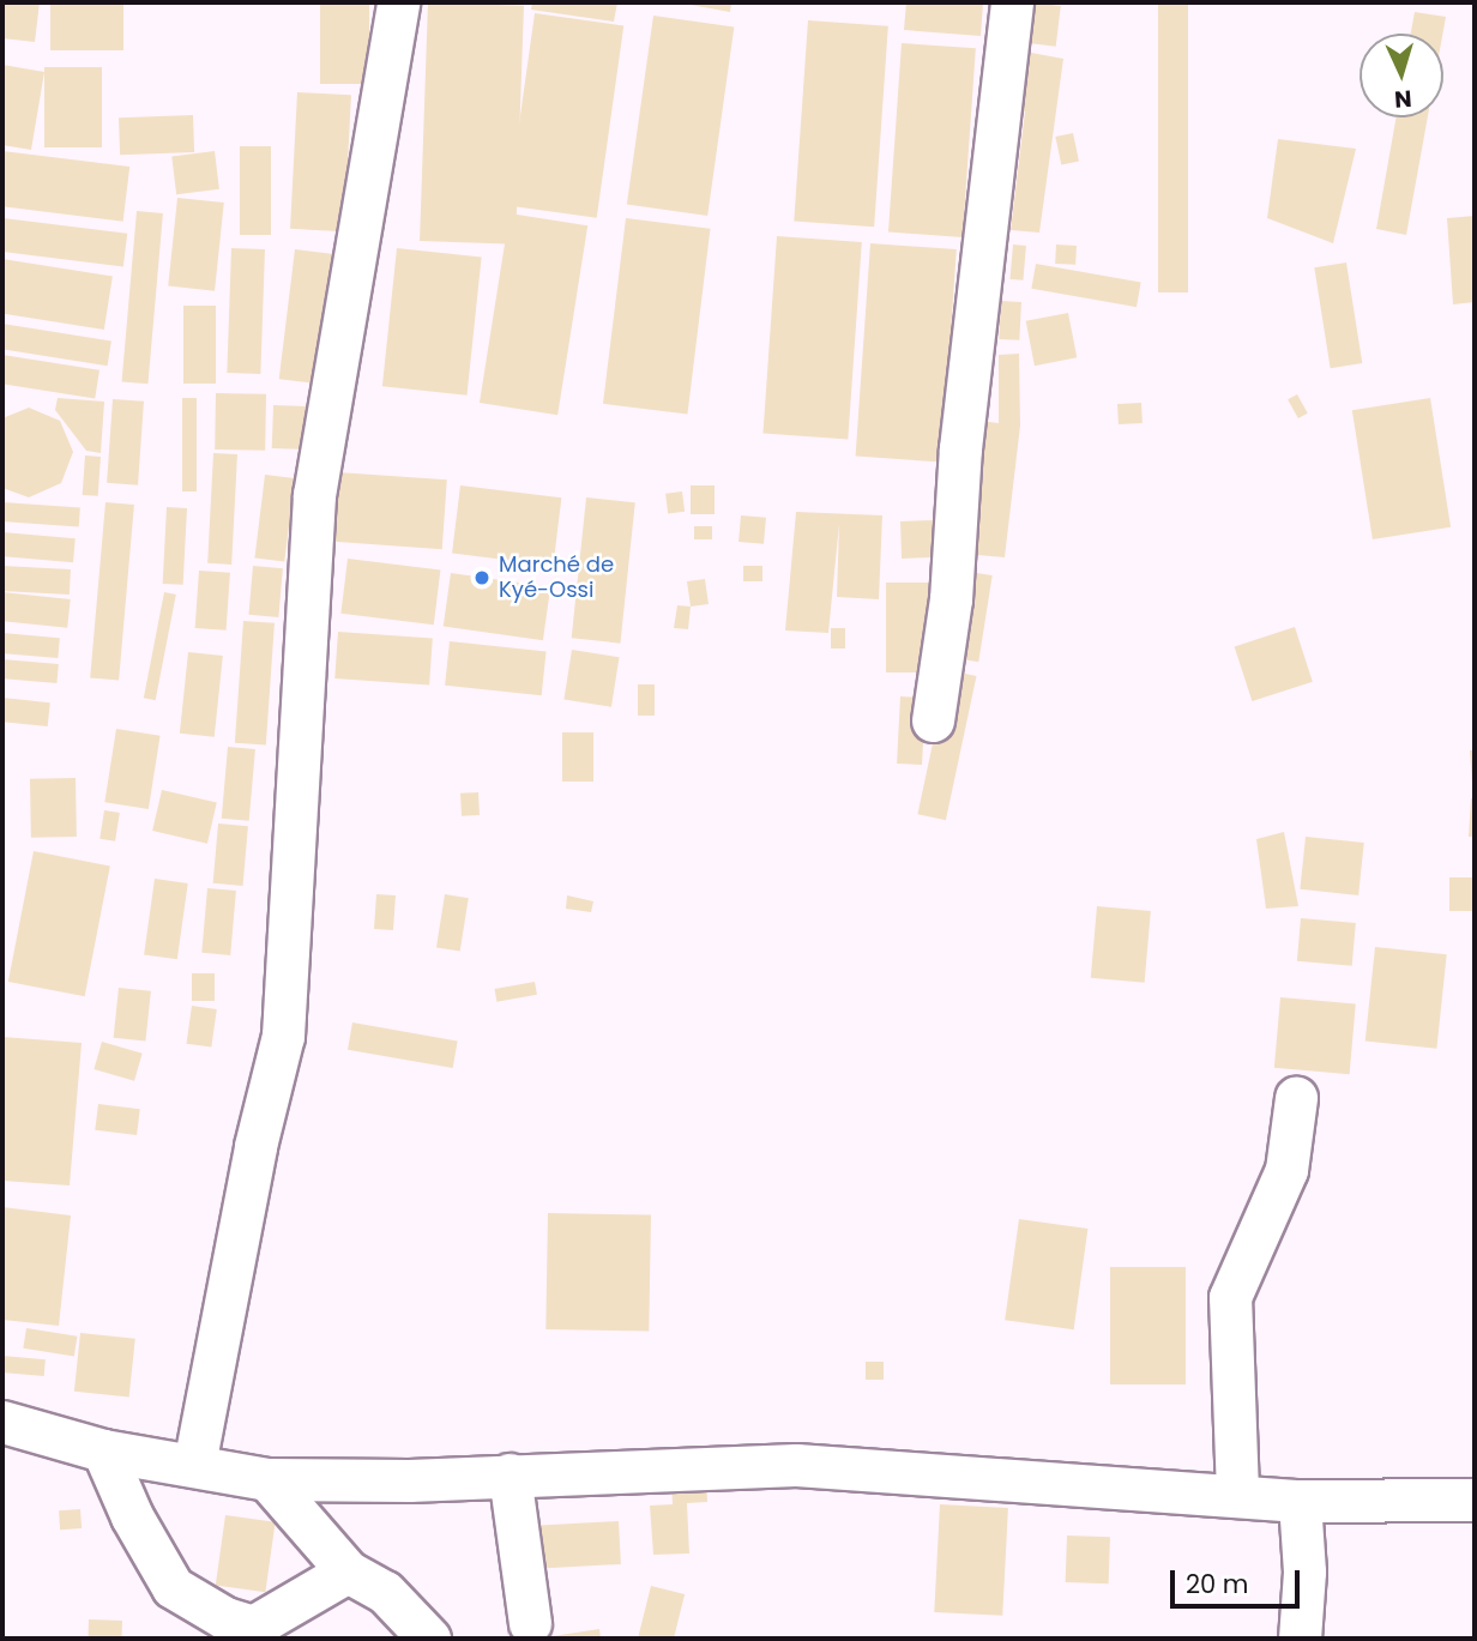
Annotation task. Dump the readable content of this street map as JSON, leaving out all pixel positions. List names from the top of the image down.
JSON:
{
  "places": ["Marché de Kyé-Ossi"],
  "scale_bar": "20 m",
  "north": "bottom"
}
